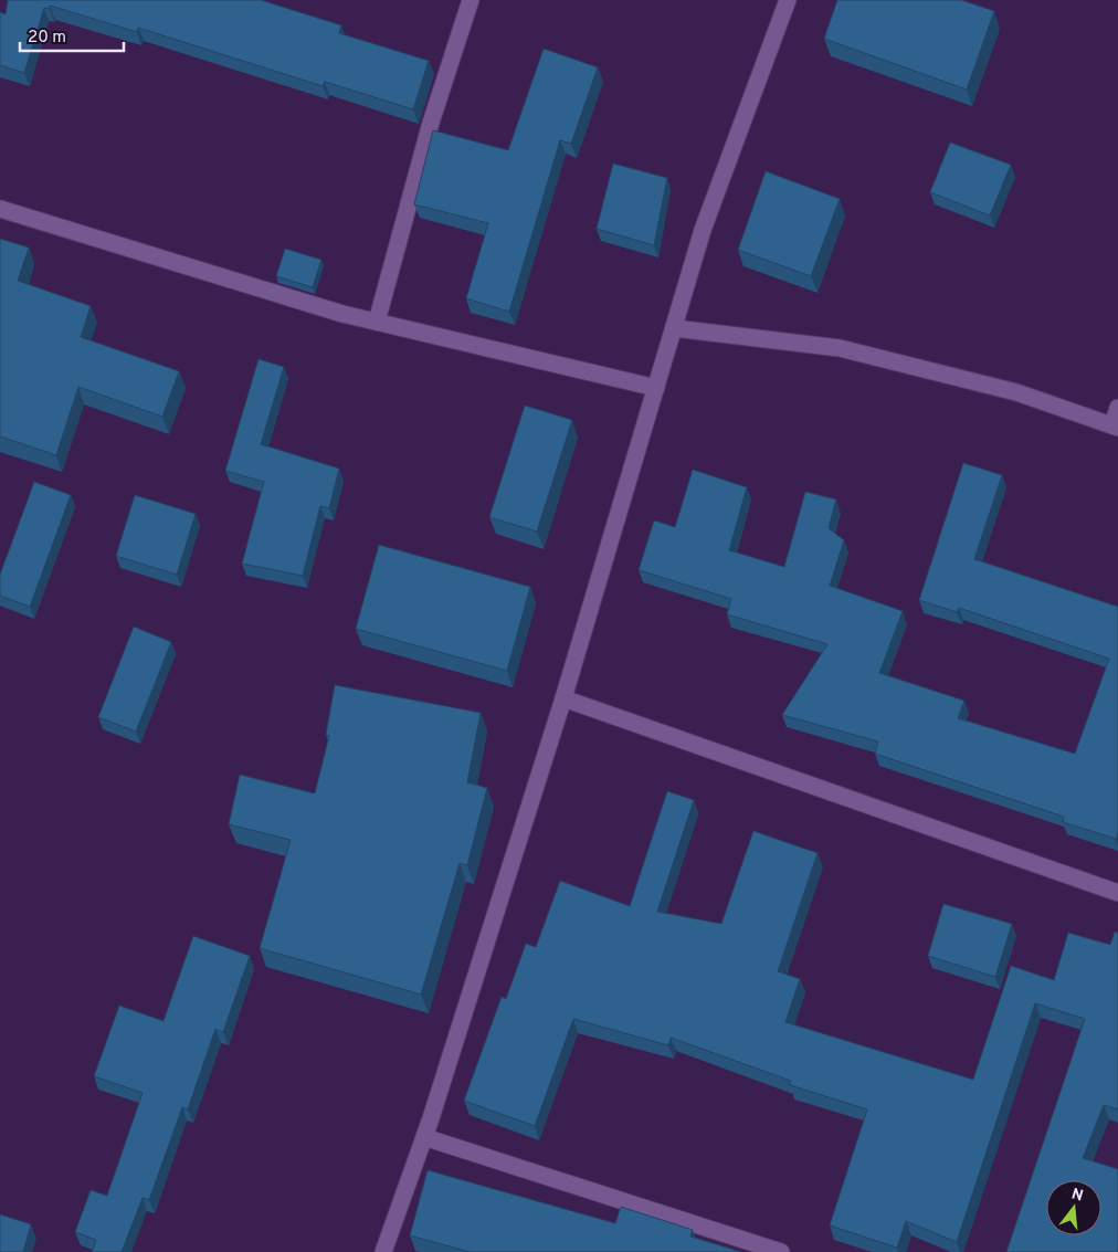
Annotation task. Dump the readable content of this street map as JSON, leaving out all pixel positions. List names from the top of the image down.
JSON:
{
  "scale_bar": "20 m",
  "north": "top"
}
